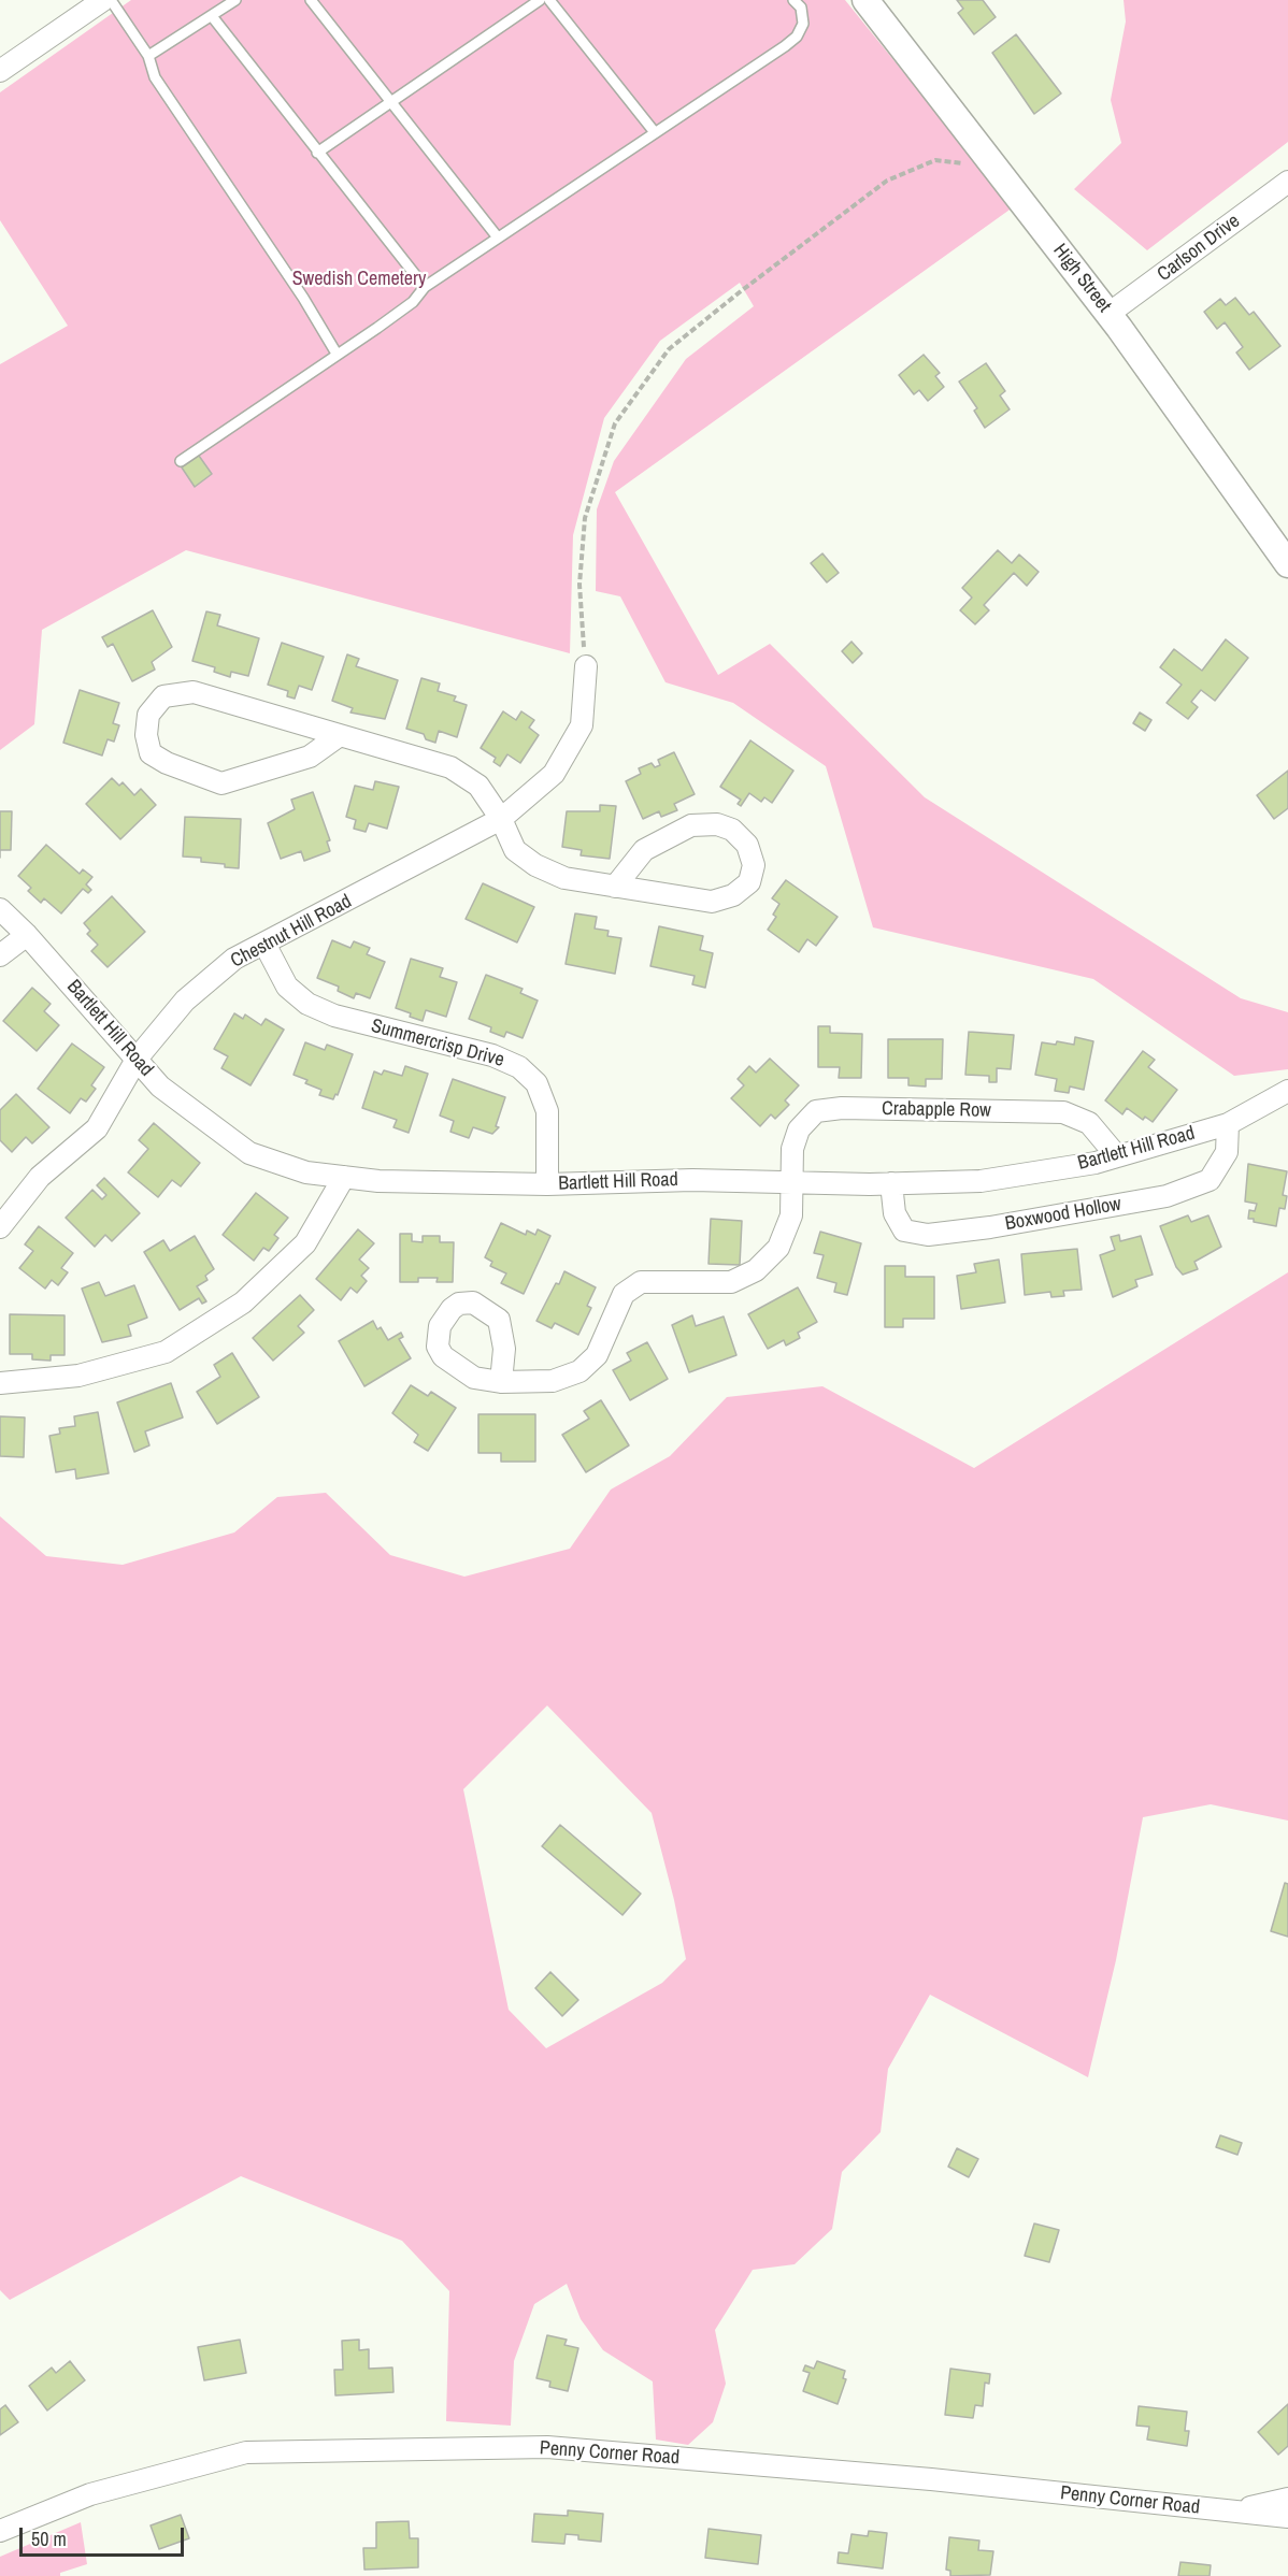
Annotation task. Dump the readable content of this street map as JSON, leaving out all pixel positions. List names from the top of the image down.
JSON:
{
  "streets": {
    "street": [
      "Carlson Drive",
      "High Street",
      "Chestnut Hill Road",
      "Bartlett Hill Road",
      "Summercrisp Drive",
      "Crabapple Row",
      "Boxwood Hollow",
      "Penny Corner Road"
    ]
  },
  "crossings": [
    ["Carlson Drive", "High Street"],
    ["Chestnut Hill Road", "Bartlett Hill Road"],
    ["Chestnut Hill Road", "Summercrisp Drive"],
    ["Bartlett Hill Road", "Summercrisp Drive"],
    ["Bartlett Hill Road", "Crabapple Row"],
    ["Bartlett Hill Road", "Boxwood Hollow"]
  ],
  "parks": ["Swedish Cemetery"],
  "scale_bar": "50 m"
}
